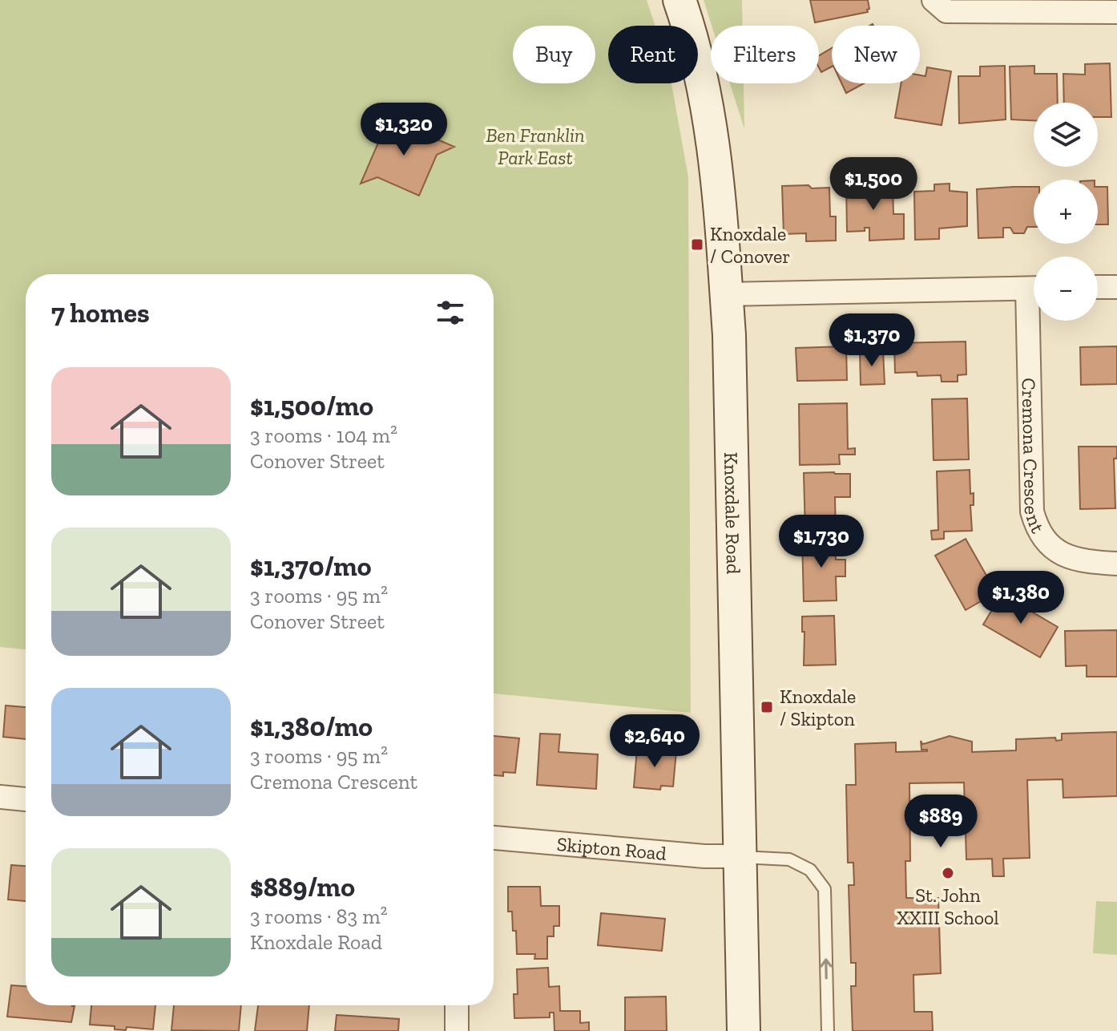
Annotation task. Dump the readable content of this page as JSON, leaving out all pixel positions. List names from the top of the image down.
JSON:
{
  "streets": {
    "street": ["Cremona Crescent", "Knoxdale Road", "Skipton Road"]
  },
  "crossings": [
    ["Knoxdale Road", "Skipton Road"]
  ],
  "parks": ["Ben Franklin Park East"],
  "places": {
    "transit": ["Knoxdale / Conover", "Knoxdale / Skipton"],
    "other": ["St. John XXIII School"]
  },
  "page": {
    "chip": [
      "Buy",
      "Rent",
      "Filters",
      "New"
    ],
    "map_buttons": ["+", "−"],
    "price": [
      "$1,320",
      "$1,500",
      "$1,370",
      "$1,730",
      "$1,380",
      "$2,640",
      "$889"
    ],
    "heading": "7 homes",
    "list": [
      {
        "name": "$1,500/mo",
        "note": "3 rooms · 104 m² · Conover Street"
      },
      {
        "name": "$1,370/mo",
        "note": "3 rooms · 95 m² · Conover Street"
      },
      {
        "name": "$1,380/mo",
        "note": "3 rooms · 95 m² · Cremona Crescent"
      },
      {
        "name": "$889/mo",
        "note": "3 rooms · 83 m² · Knoxdale Road"
      }
    ]
  }
}
